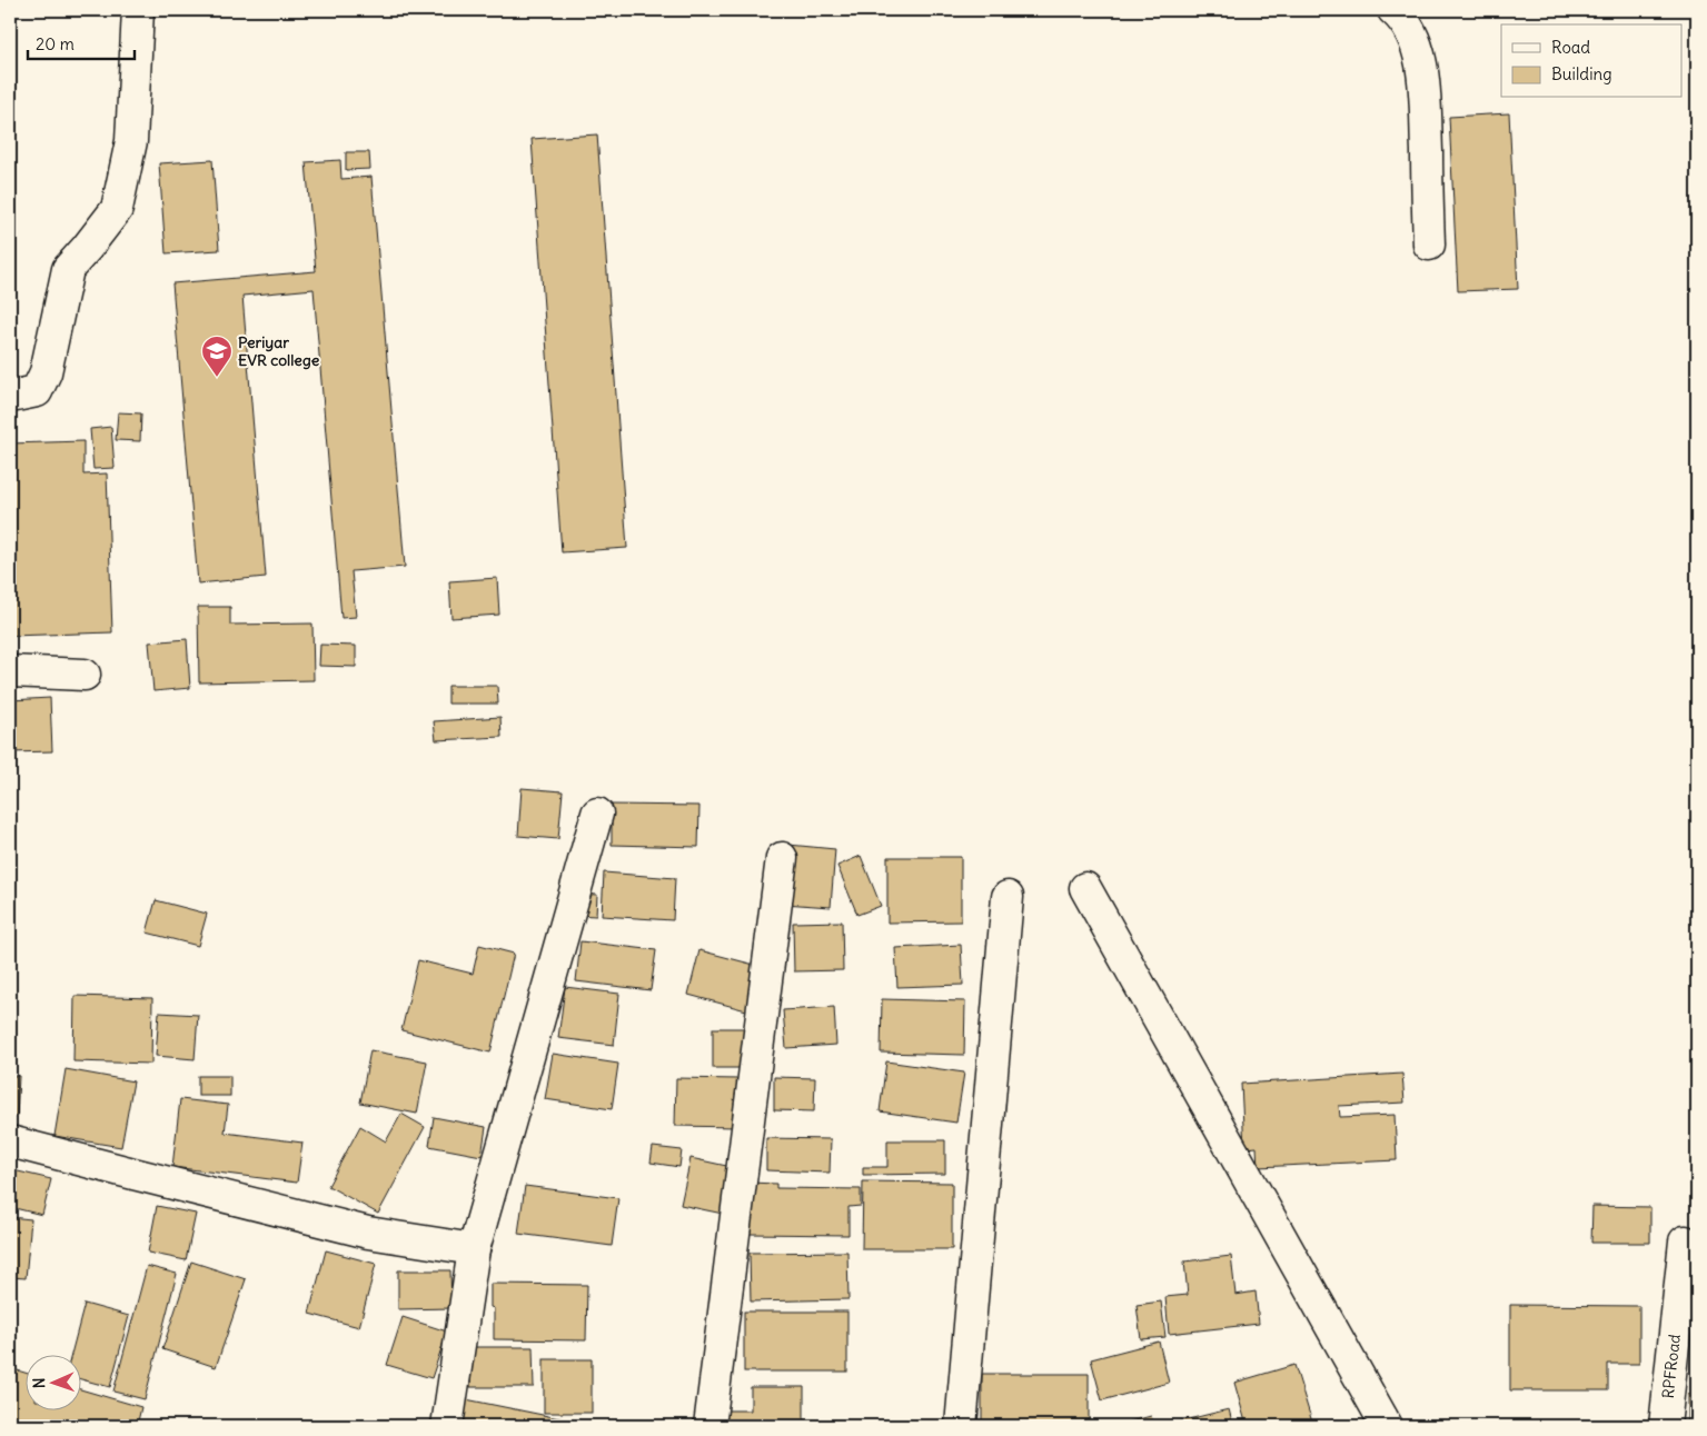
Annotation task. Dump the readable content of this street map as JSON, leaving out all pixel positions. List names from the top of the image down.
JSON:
{
  "streets": {
    "street": ["RPFRoad"]
  },
  "places": {
    "school or university": ["Periyar EVR college"]
  },
  "legend": ["Road", "Building"],
  "scale_bar": "20 m",
  "north": "left"
}
